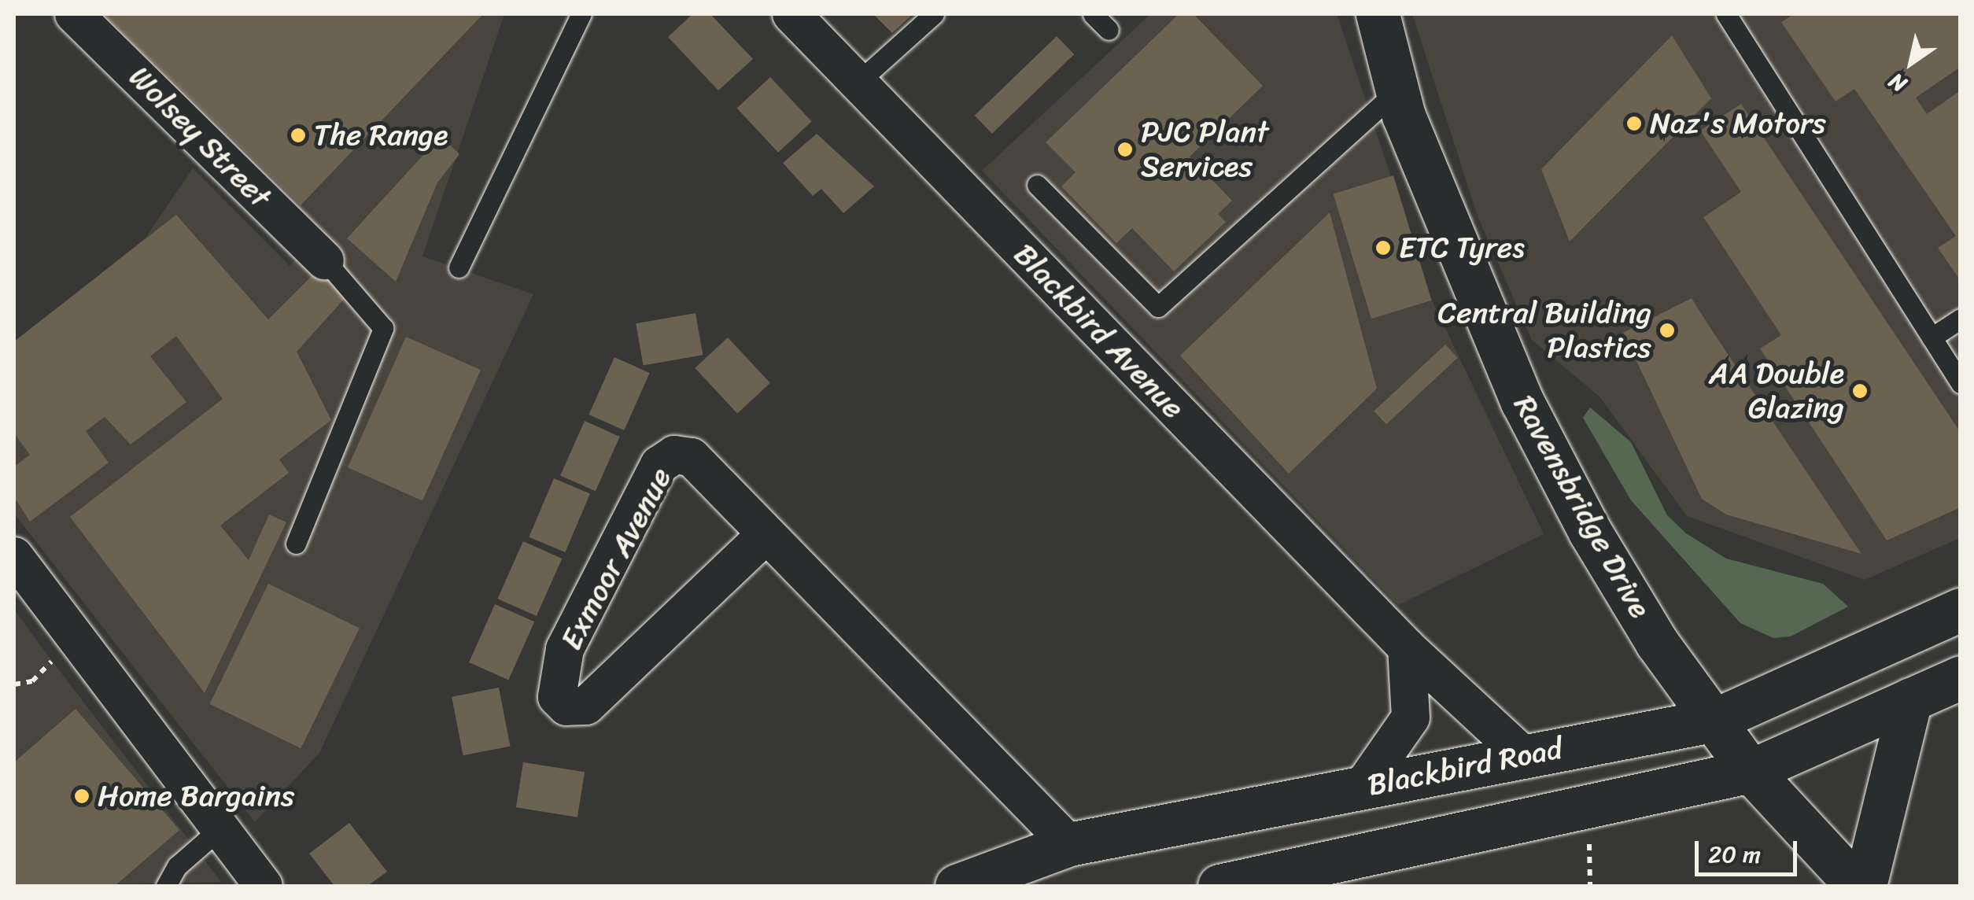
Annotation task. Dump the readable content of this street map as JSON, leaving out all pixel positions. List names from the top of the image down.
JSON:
{
  "streets": {
    "street": [
      "Wolsey Street",
      "Blackbird Avenue",
      "Ravensbridge Drive",
      "Exmoor Avenue",
      "Blackbird Road"
    ]
  },
  "crossings": [
    ["Blackbird Avenue", "Blackbird Road"],
    ["Ravensbridge Drive", "Blackbird Road"],
    ["Exmoor Avenue", "Blackbird Road"]
  ],
  "places": [
    "Naz's Motors",
    "The Range",
    "PJC Plant Services",
    "ETC Tyres",
    "Central Building Plastics",
    "AA Double Glazing",
    "Home Bargains"
  ],
  "scale_bar": "20 m",
  "north": "bottom left"
}
